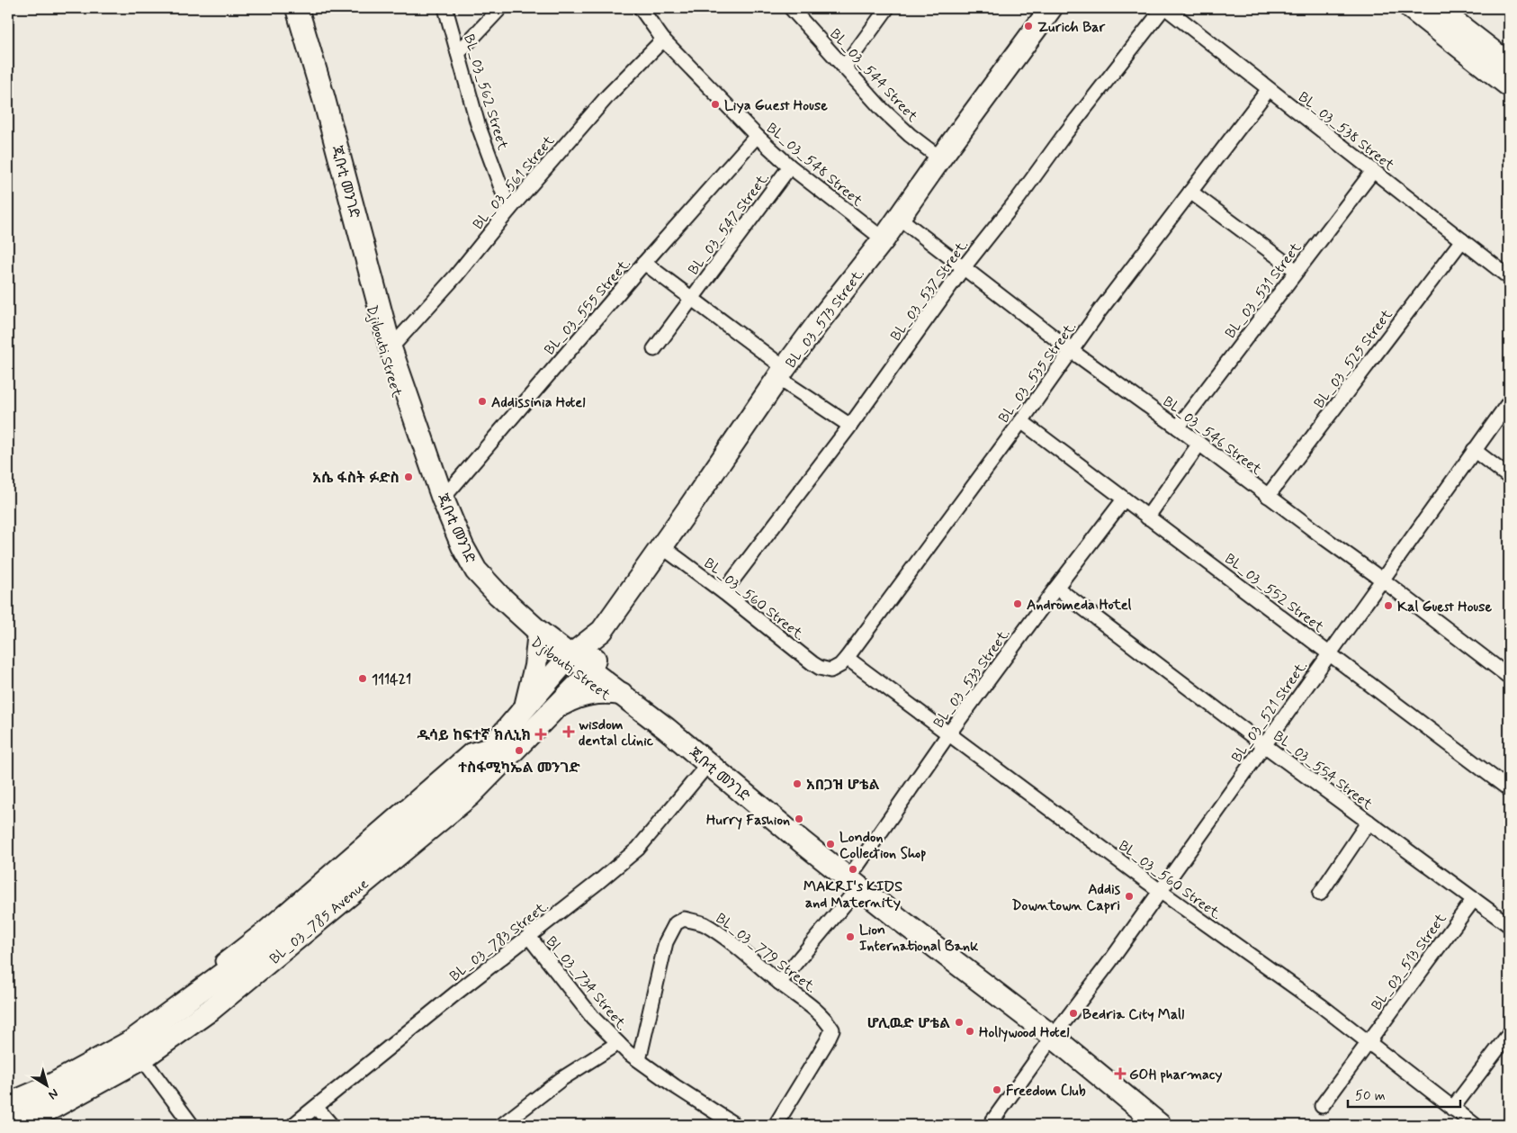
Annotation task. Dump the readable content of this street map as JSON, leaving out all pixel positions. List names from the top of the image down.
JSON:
{
  "streets": {
    "main road": [
      "ጂቡቲ መንገድ",
      "BL_03_573 Street.",
      "Djibouti Street",
      "BL_03_785 Avenue"
    ],
    "street": [
      "BL_03_544 Street",
      "BL_03_562 Street",
      "BL_03_538 Street",
      "BL_03_548 Street",
      "BL_03_561 Street",
      "BL_03_547 Street.",
      "BL_03_537 Street.",
      "BL_03_531 Street",
      "BL_03_555 Street.",
      "BL_03_525 Street",
      "BL_03_535 Street.",
      "BL_03_546 Street",
      "BL_03_552 Street",
      "BL_03_560 Street.",
      "BL_03_533 Street.",
      "BL_03_521 Street.",
      "BL_03_554 Street",
      "BL_03_783 Street.",
      "BL_03_779 Street.",
      "BL_03_513 Street",
      "Bl_03_734 Street."
    ]
  },
  "crossings": [
    ["BL_03_544 Street", "BL_03_573 Street."],
    ["BL_03_562 Street", "BL_03_561 Street"],
    ["BL_03_538 Street", "BL_03_537 Street."],
    ["BL_03_538 Street", "BL_03_531 Street"],
    ["BL_03_538 Street", "BL_03_525 Street"],
    ["BL_03_538 Street", "BL_03_535 Street."],
    ["BL_03_548 Street", "BL_03_561 Street"],
    ["BL_03_548 Street", "BL_03_547 Street."],
    ["BL_03_548 Street", "BL_03_555 Street."],
    ["BL_03_548 Street", "BL_03_573 Street."],
    ["ጂቡቲ መንገድ", "BL_03_561 Street"],
    ["ጂቡቲ መንገድ", "BL_03_555 Street."],
    ["ጂቡቲ መንገድ", "Djibouti Street"],
    ["ጂቡቲ መንገድ", "BL_03_785 Avenue"],
    ["BL_03_537 Street.", "BL_03_546 Street"],
    ["BL_03_537 Street.", "BL_03_560 Street."],
    ["BL_03_531 Street", "BL_03_546 Street"],
    ["BL_03_573 Street.", "BL_03_546 Street"],
    ["BL_03_573 Street.", "BL_03_560 Street."],
    ["BL_03_573 Street.", "BL_03_785 Avenue"],
    ["Djibouti Street", "BL_03_533 Street."],
    ["Djibouti Street", "BL_03_785 Avenue"],
    ["Djibouti Street", "BL_03_783 Street."],
    ["BL_03_525 Street", "BL_03_546 Street"],
    ["BL_03_535 Street.", "BL_03_546 Street"],
    ["BL_03_535 Street.", "BL_03_552 Street"],
    ["BL_03_535 Street.", "BL_03_560 Street."],
    ["BL_03_546 Street", "BL_03_521 Street."],
    ["BL_03_552 Street", "BL_03_533 Street."],
    ["BL_03_552 Street", "BL_03_521 Street."],
    ["BL_03_560 Street.", "BL_03_533 Street."],
    ["BL_03_560 Street.", "BL_03_521 Street."],
    ["BL_03_560 Street.", "BL_03_513 Street"],
    ["BL_03_533 Street.", "BL_03_554 Street"],
    ["BL_03_533 Street.", "BL_03_779 Street."],
    ["BL_03_521 Street.", "BL_03_554 Street"],
    ["BL_03_554 Street", "BL_03_513 Street"],
    ["BL_03_783 Street.", "Bl_03_734 Street."],
    ["BL_03_779 Street.", "Bl_03_734 Street."]
  ],
  "places": {
    "other": [
      "Zurich Bar",
      "Liya Guest House",
      "Addissinia Hotel",
      "አሴ ፋስት ፉድስ",
      "Andromeda Hotel",
      "Kal Guest House",
      "111421",
      "ተስፋሚካኤል መንገድ",
      "አበጋዝ ሆቴል",
      "Hurry Fashion",
      "London Collection Shop",
      "MAKRI's KIDS and Maternity",
      "Addis Downtown Capri",
      "Lion International Bank",
      "Bedria City Mall",
      "ሆሊዉድ ሆቴል",
      "Hollywood Hotel",
      "Freedom Club"
    ],
    "health": ["wisdom dental clinic", "ዱሳይ ከፍተኛ ክሊኒክ", "GOH pharmacy"]
  },
  "scale_bar": "50 m",
  "north": "bottom right"
}
